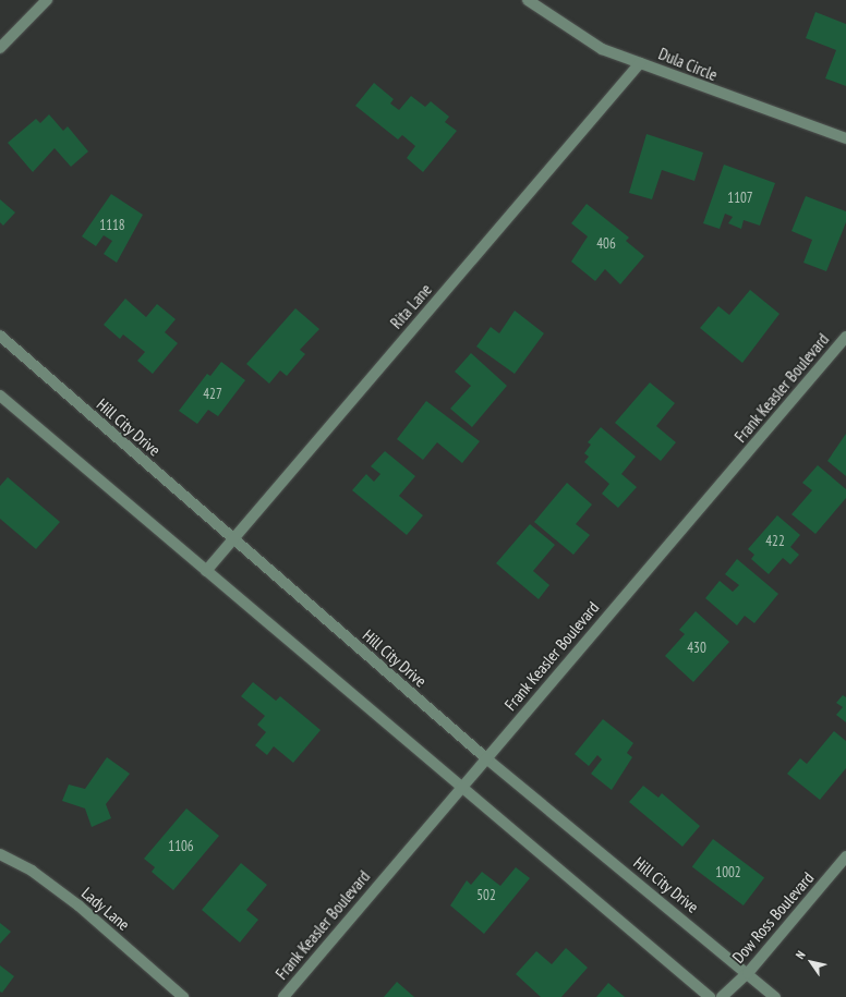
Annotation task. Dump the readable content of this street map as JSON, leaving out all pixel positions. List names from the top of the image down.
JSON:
{
  "streets": {
    "street": [
      "Dula Circle",
      "Rita Lane",
      "Frank Keasler Boulevard",
      "Hill City Drive",
      "Lady Lane",
      "Dow Ross Boulevard"
    ]
  },
  "crossings": [
    ["Dula Circle", "Rita Lane"],
    ["Rita Lane", "Hill City Drive"],
    ["Frank Keasler Boulevard", "Hill City Drive"],
    ["Hill City Drive", "Dow Ross Boulevard"]
  ],
  "house_numbers": [
    "1107",
    "1118",
    "406",
    "427",
    "422",
    "430",
    "1106",
    "1002",
    "502"
  ],
  "north": "top left"
}
